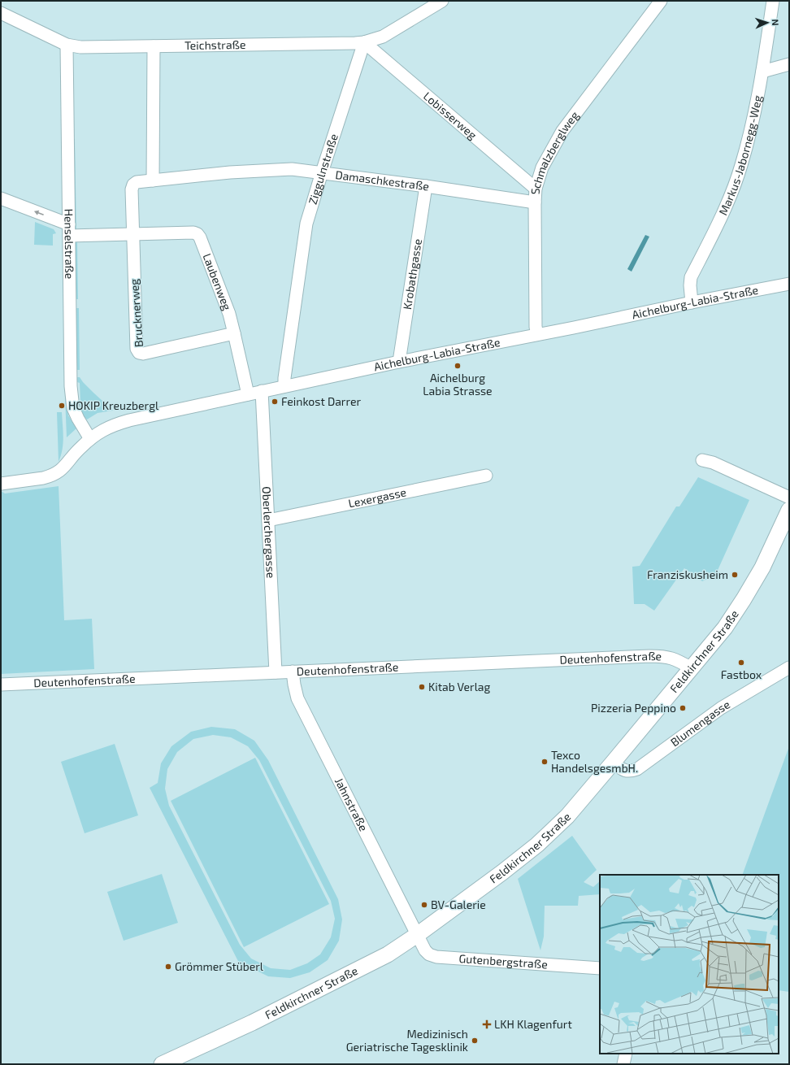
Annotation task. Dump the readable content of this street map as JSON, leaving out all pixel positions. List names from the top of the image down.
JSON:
{
  "streets": {
    "main road": ["Feldkirchner Straße"],
    "street": [
      "Teichstraße",
      "Lobisserweg",
      "Schmalzberglweg",
      "Markus-Jabornegg-Weg",
      "Ziggulnstraße",
      "Damaschkestraße",
      "Henselstraße",
      "Krobathgasse",
      "Laubenweg",
      "Aichelburg-Labia-Straße",
      "Brucknerweg",
      "Lexergasse",
      "Oberlerchergasse",
      "Deutenhofenstraße",
      "Blumengasse",
      "Jahnstraße",
      "Gutenbergstraße"
    ]
  },
  "crossings": [
    ["Teichstraße", "Lobisserweg"],
    ["Teichstraße", "Ziggulnstraße"],
    ["Teichstraße", "Henselstraße"],
    ["Lobisserweg", "Schmalzberglweg"],
    ["Lobisserweg", "Ziggulnstraße"],
    ["Schmalzberglweg", "Damaschkestraße"],
    ["Schmalzberglweg", "Aichelburg-Labia-Straße"],
    ["Markus-Jabornegg-Weg", "Aichelburg-Labia-Straße"],
    ["Ziggulnstraße", "Damaschkestraße"],
    ["Ziggulnstraße", "Aichelburg-Labia-Straße"],
    ["Damaschkestraße", "Krobathgasse"],
    ["Damaschkestraße", "Laubenweg"],
    ["Damaschkestraße", "Brucknerweg"],
    ["Henselstraße", "Laubenweg"],
    ["Henselstraße", "Aichelburg-Labia-Straße"],
    ["Krobathgasse", "Aichelburg-Labia-Straße"],
    ["Laubenweg", "Aichelburg-Labia-Straße"],
    ["Laubenweg", "Brucknerweg"],
    ["Aichelburg-Labia-Straße", "Oberlerchergasse"],
    ["Lexergasse", "Oberlerchergasse"],
    ["Oberlerchergasse", "Deutenhofenstraße"],
    ["Feldkirchner Straße", "Deutenhofenstraße"],
    ["Feldkirchner Straße", "Blumengasse"],
    ["Feldkirchner Straße", "Jahnstraße"],
    ["Feldkirchner Straße", "Gutenbergstraße"],
    ["Deutenhofenstraße", "Jahnstraße"],
    ["Jahnstraße", "Gutenbergstraße"]
  ],
  "places": {
    "other": [
      "Aichelburg Labia Strasse",
      "Feinkost Darrer",
      "HOKIP Kreuzbergl",
      "Franziskusheim",
      "Fastbox",
      "Kitab Verlag",
      "Pizzeria Peppino",
      "Texco HandelsgesmbH.",
      "BV-Galerie",
      "Grömmer Stüberl",
      "Medizinisch Geriatrische Tagesklinik"
    ],
    "health": ["LKH Klagenfurt"]
  },
  "north": "right"
}
